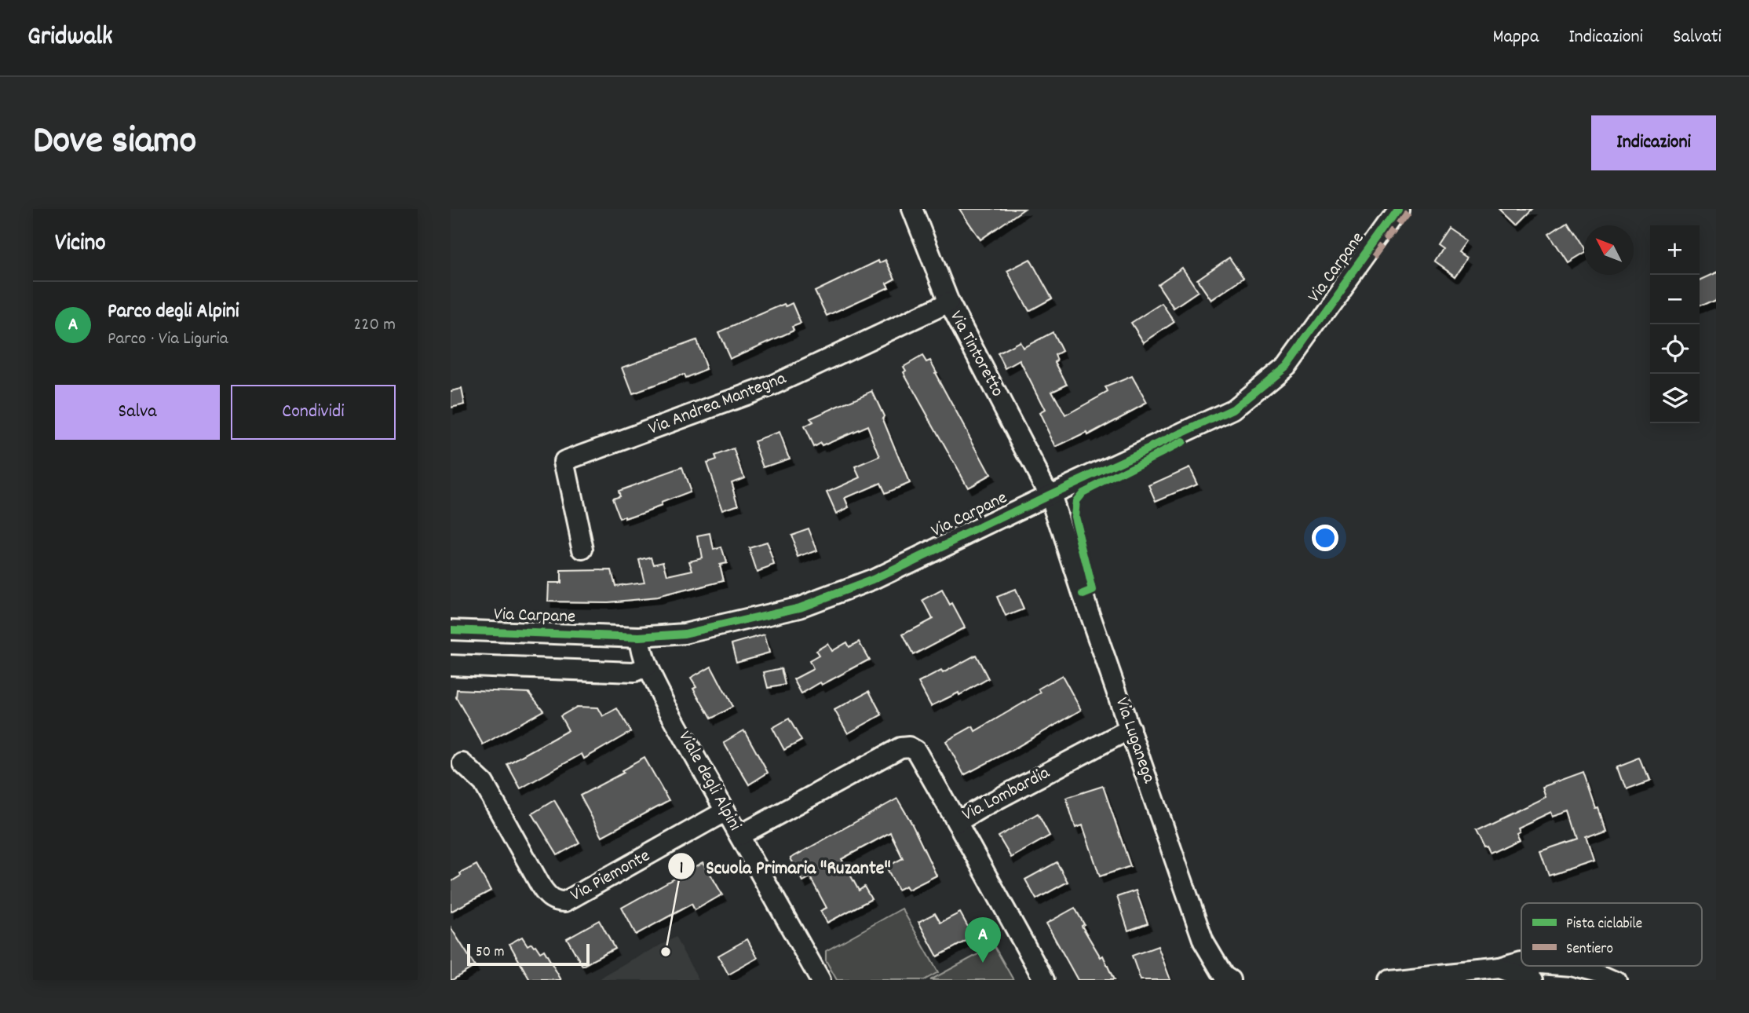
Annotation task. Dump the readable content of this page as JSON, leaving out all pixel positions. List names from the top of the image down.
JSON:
{
  "streets": {
    "street": [
      "Via Carpane",
      "Via Tintoretto",
      "Via Andrea Mantegna",
      "Via Luganega",
      "Viale degli Alpini",
      "Via Lombardia",
      "Via Piemonte"
    ]
  },
  "crossings": [
    ["Via Carpane", "Via Tintoretto"],
    ["Via Carpane", "Via Luganega"],
    ["Via Carpane", "Viale degli Alpini"],
    ["Via Tintoretto", "Via Andrea Mantegna"],
    ["Via Tintoretto", "Via Luganega"],
    ["Via Luganega", "Via Lombardia"],
    ["Viale degli Alpini", "Via Lombardia"],
    ["Viale degli Alpini", "Via Piemonte"]
  ],
  "places": ["Scuola Primaria \"Ruzante\""],
  "legend": ["Pista ciclabile", "Sentiero"],
  "scale_bar": "50 m",
  "north": "top left",
  "page": {
    "header": "Gridwalk",
    "nav": ["Mappa", "Indicazioni", "Salvati"],
    "title": "Dove siamo",
    "buttons": [
      "Indicazioni",
      ["Salva", "Condividi"]
    ],
    "heading": "Vicino",
    "map_buttons": ["+", "−"],
    "list": [
      {
        "mark": "A",
        "name": "Parco degli Alpini",
        "note": "Parco · Via Liguria",
        "value": "220 m"
      }
    ],
    "pins": "A",
    "scale": "50 m"
  }
}
